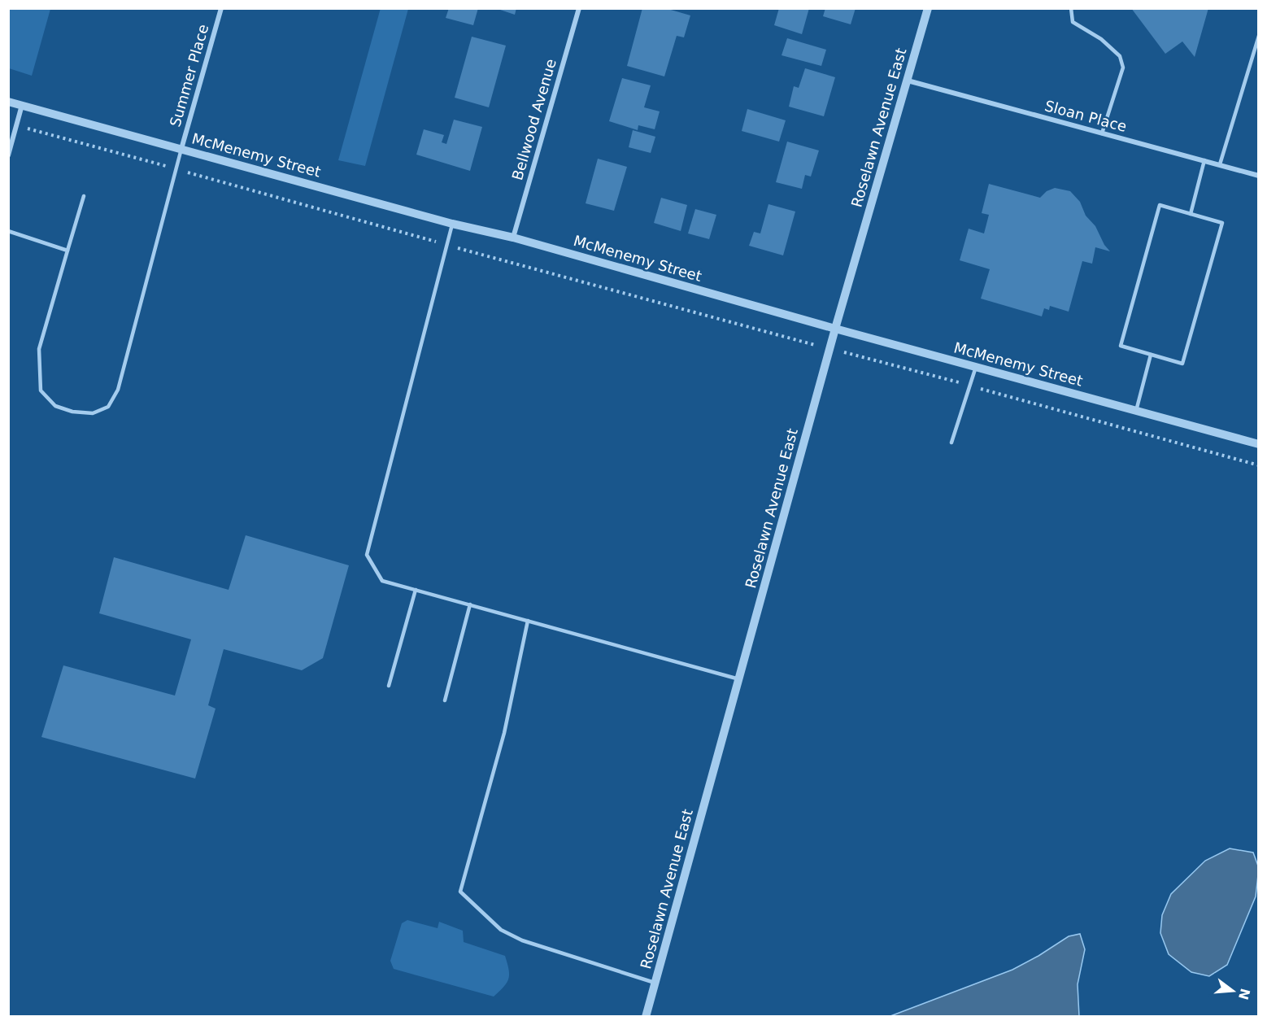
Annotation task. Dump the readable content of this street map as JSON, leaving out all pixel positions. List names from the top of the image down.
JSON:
{
  "streets": {
    "street": [
      "Summer Place",
      "Sloan Place",
      "Bellwood Avenue",
      "Roselawn Avenue East",
      "McMenemy Street"
    ]
  },
  "crossings": [
    ["Summer Place", "McMenemy Street"],
    ["Sloan Place", "Roselawn Avenue East"],
    ["Bellwood Avenue", "McMenemy Street"],
    ["Roselawn Avenue East", "McMenemy Street"]
  ],
  "north": "right"
}
